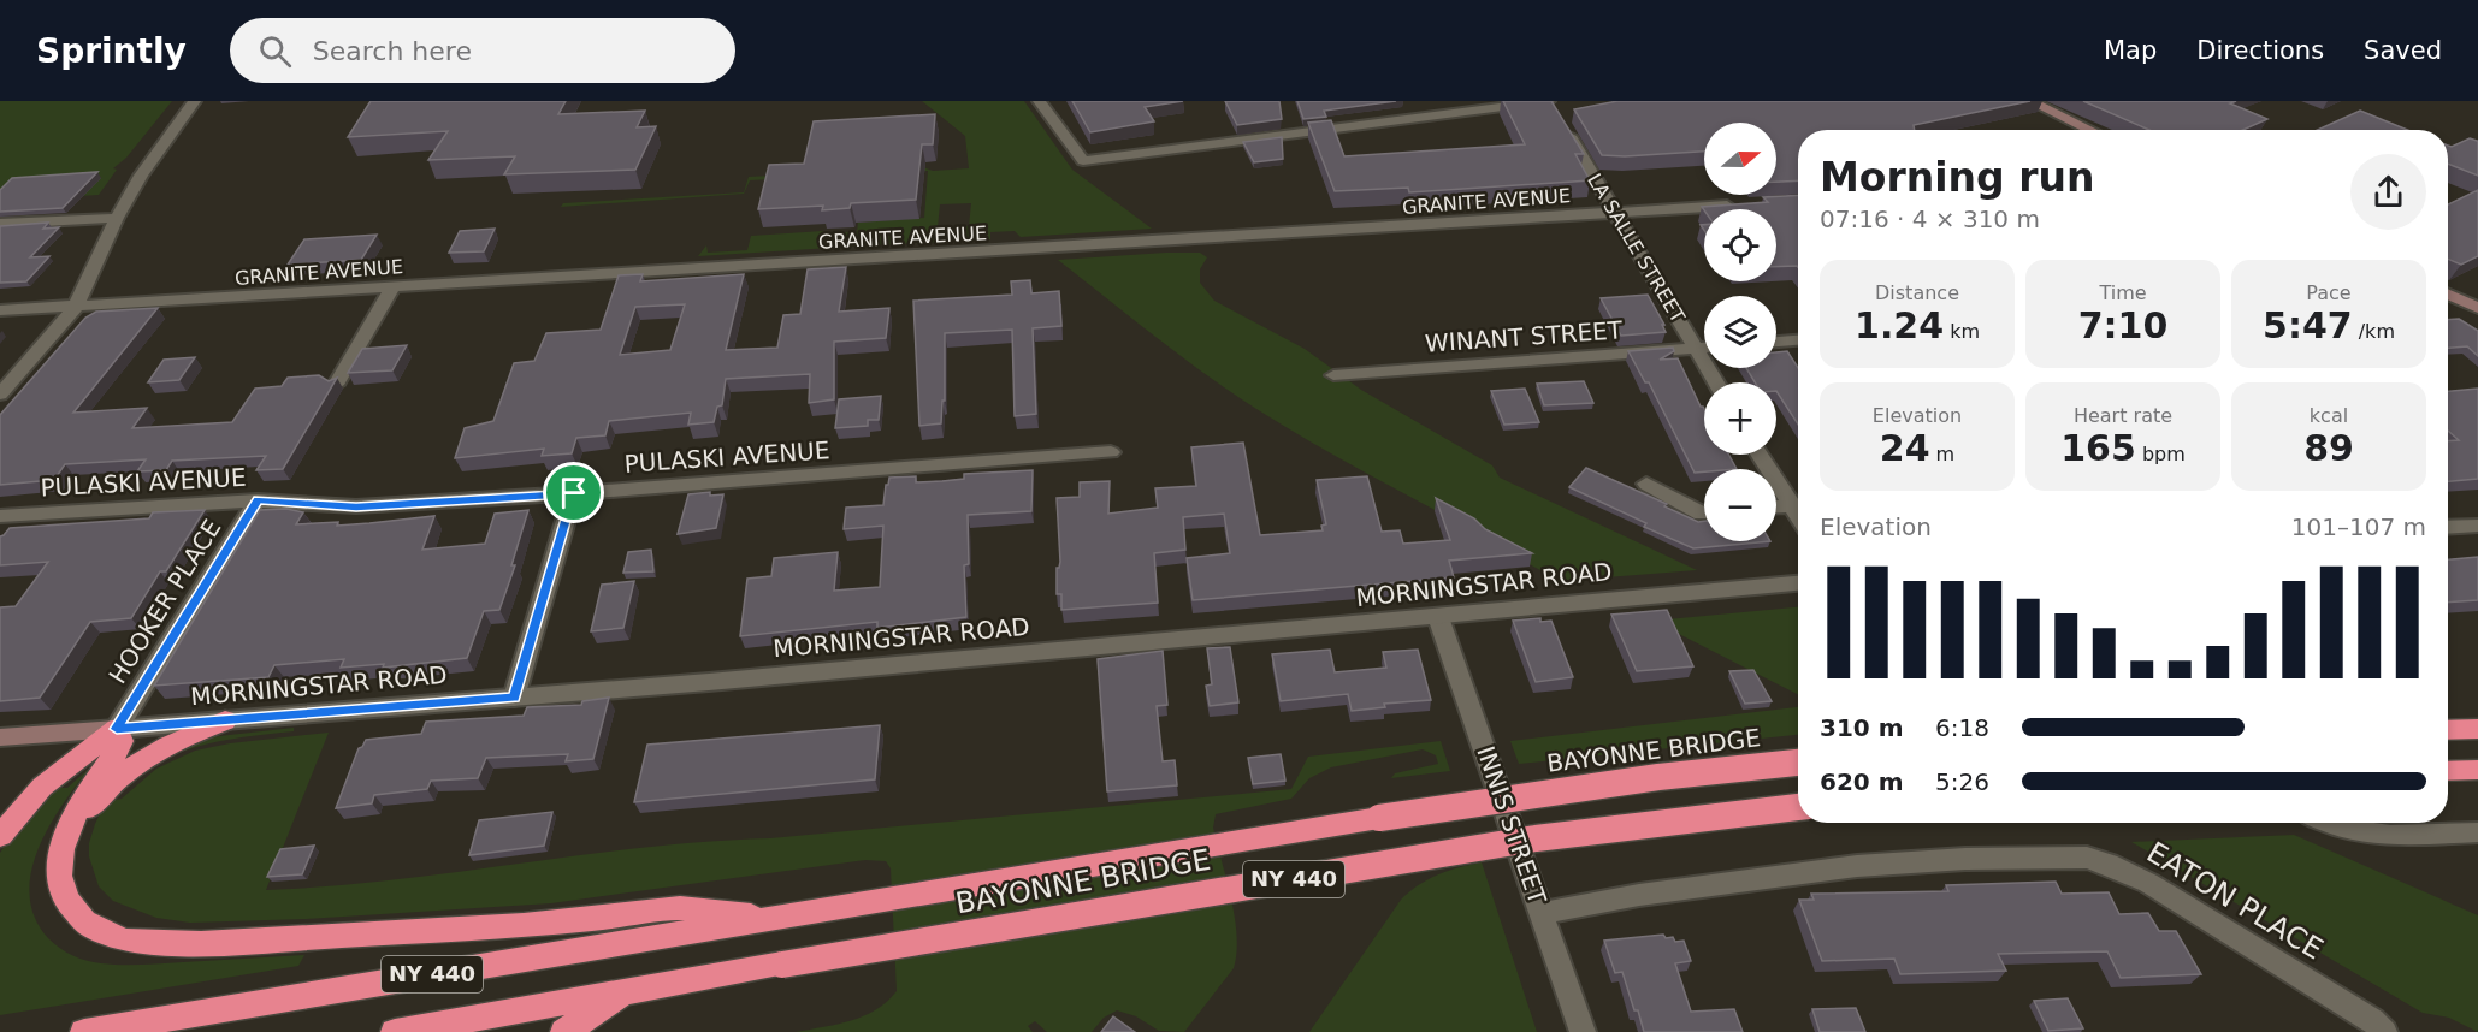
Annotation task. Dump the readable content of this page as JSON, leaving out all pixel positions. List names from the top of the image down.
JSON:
{
  "streets": {
    "highway": ["BAYONNE BRIDGE", "NY 440"],
    "main road": ["MORNINGSTAR ROAD"],
    "street": [
      "GRANITE AVENUE",
      "LA SALLE STREET",
      "WINANT STREET",
      "PULASKI AVENUE",
      "HOOKER PLACE",
      "INNIS STREET",
      "EATON PLACE"
    ]
  },
  "crossings": [
    ["GRANITE AVENUE", "LA SALLE STREET"],
    ["LA SALLE STREET", "WINANT STREET"],
    ["PULASKI AVENUE", "HOOKER PLACE"],
    ["MORNINGSTAR ROAD", "HOOKER PLACE"],
    ["MORNINGSTAR ROAD", "INNIS STREET"],
    ["BAYONNE BRIDGE", "NY 440"],
    ["INNIS STREET", "EATON PLACE"]
  ],
  "north": "right",
  "page": {
    "header": "Sprintly",
    "search": "Search here",
    "nav": ["Map", "Directions", "Saved"],
    "map_buttons": ["+", "−"],
    "heading": ["Morning run", "07:16 · 4 × 310 m"],
    "stats": [
      ["Distance", "1.24 km"],
      ["Time", "7:10"],
      ["Pace", "5:47 /km"],
      ["Elevation", "24 m"],
      ["Heart rate", "165 bpm"],
      ["kcal", "89"]
    ],
    "chart": ["Elevation", "101–107 m"],
    "list": [
      {
        "name": "310 m",
        "note": "6:18"
      },
      {
        "name": "620 m",
        "note": "5:26"
      }
    ]
  }
}
